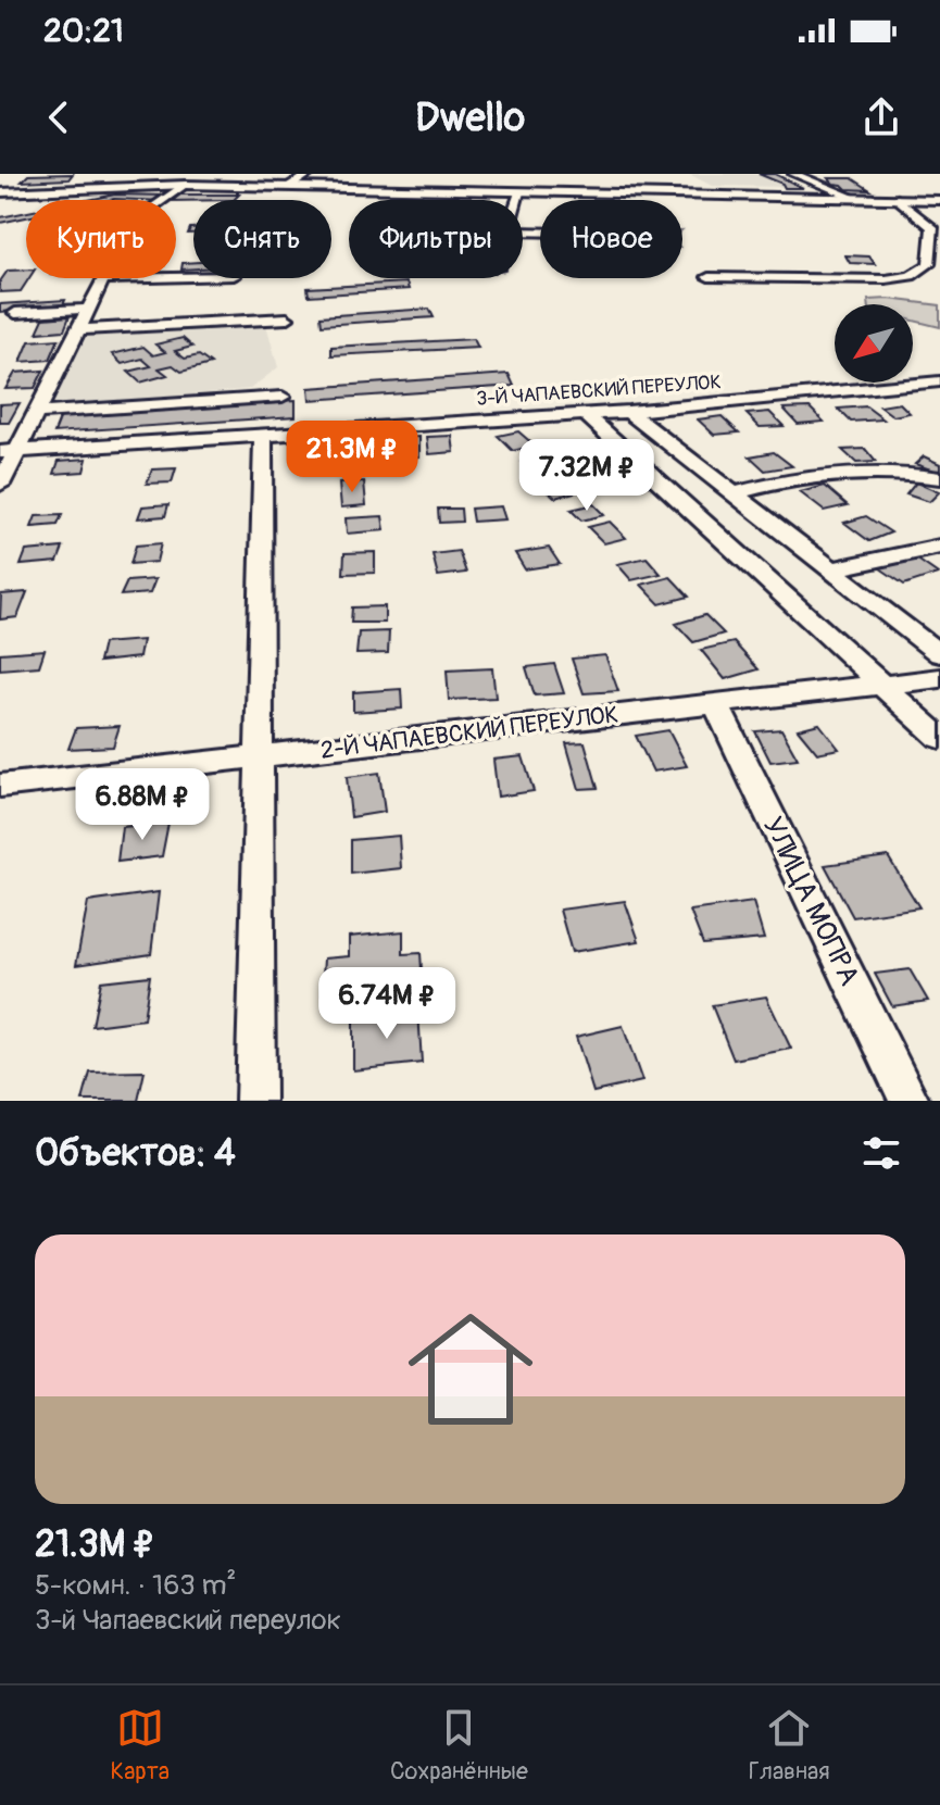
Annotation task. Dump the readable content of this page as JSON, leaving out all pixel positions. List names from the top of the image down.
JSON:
{
  "streets": {
    "street": ["3-Й ЧАПАЕВСКИЙ ПЕРЕУЛОК", "2-Й ЧАПАЕВСКИЙ ПЕРЕУЛОК", "УЛИЦА МОПРА"]
  },
  "crossings": [
    ["2-Й ЧАПАЕВСКИЙ ПЕРЕУЛОК", "УЛИЦА МОПРА"]
  ],
  "north": "bottom left",
  "page": {
    "status": "20:21",
    "header": "Dwello",
    "chip": [
      "Купить",
      "Снять",
      "Фильтры",
      "Новое"
    ],
    "price": [
      "21.3M ₽",
      "7.32M ₽",
      "6.88M ₽",
      "6.74M ₽"
    ],
    "heading": "Объектов: 4",
    "list": [
      {
        "name": "21.3M ₽",
        "note": "5-комн. · 163 m² · 3-й Чапаевский переулок"
      }
    ],
    "tabs": ["Карта", "Сохранённые", "Главная"]
  }
}
